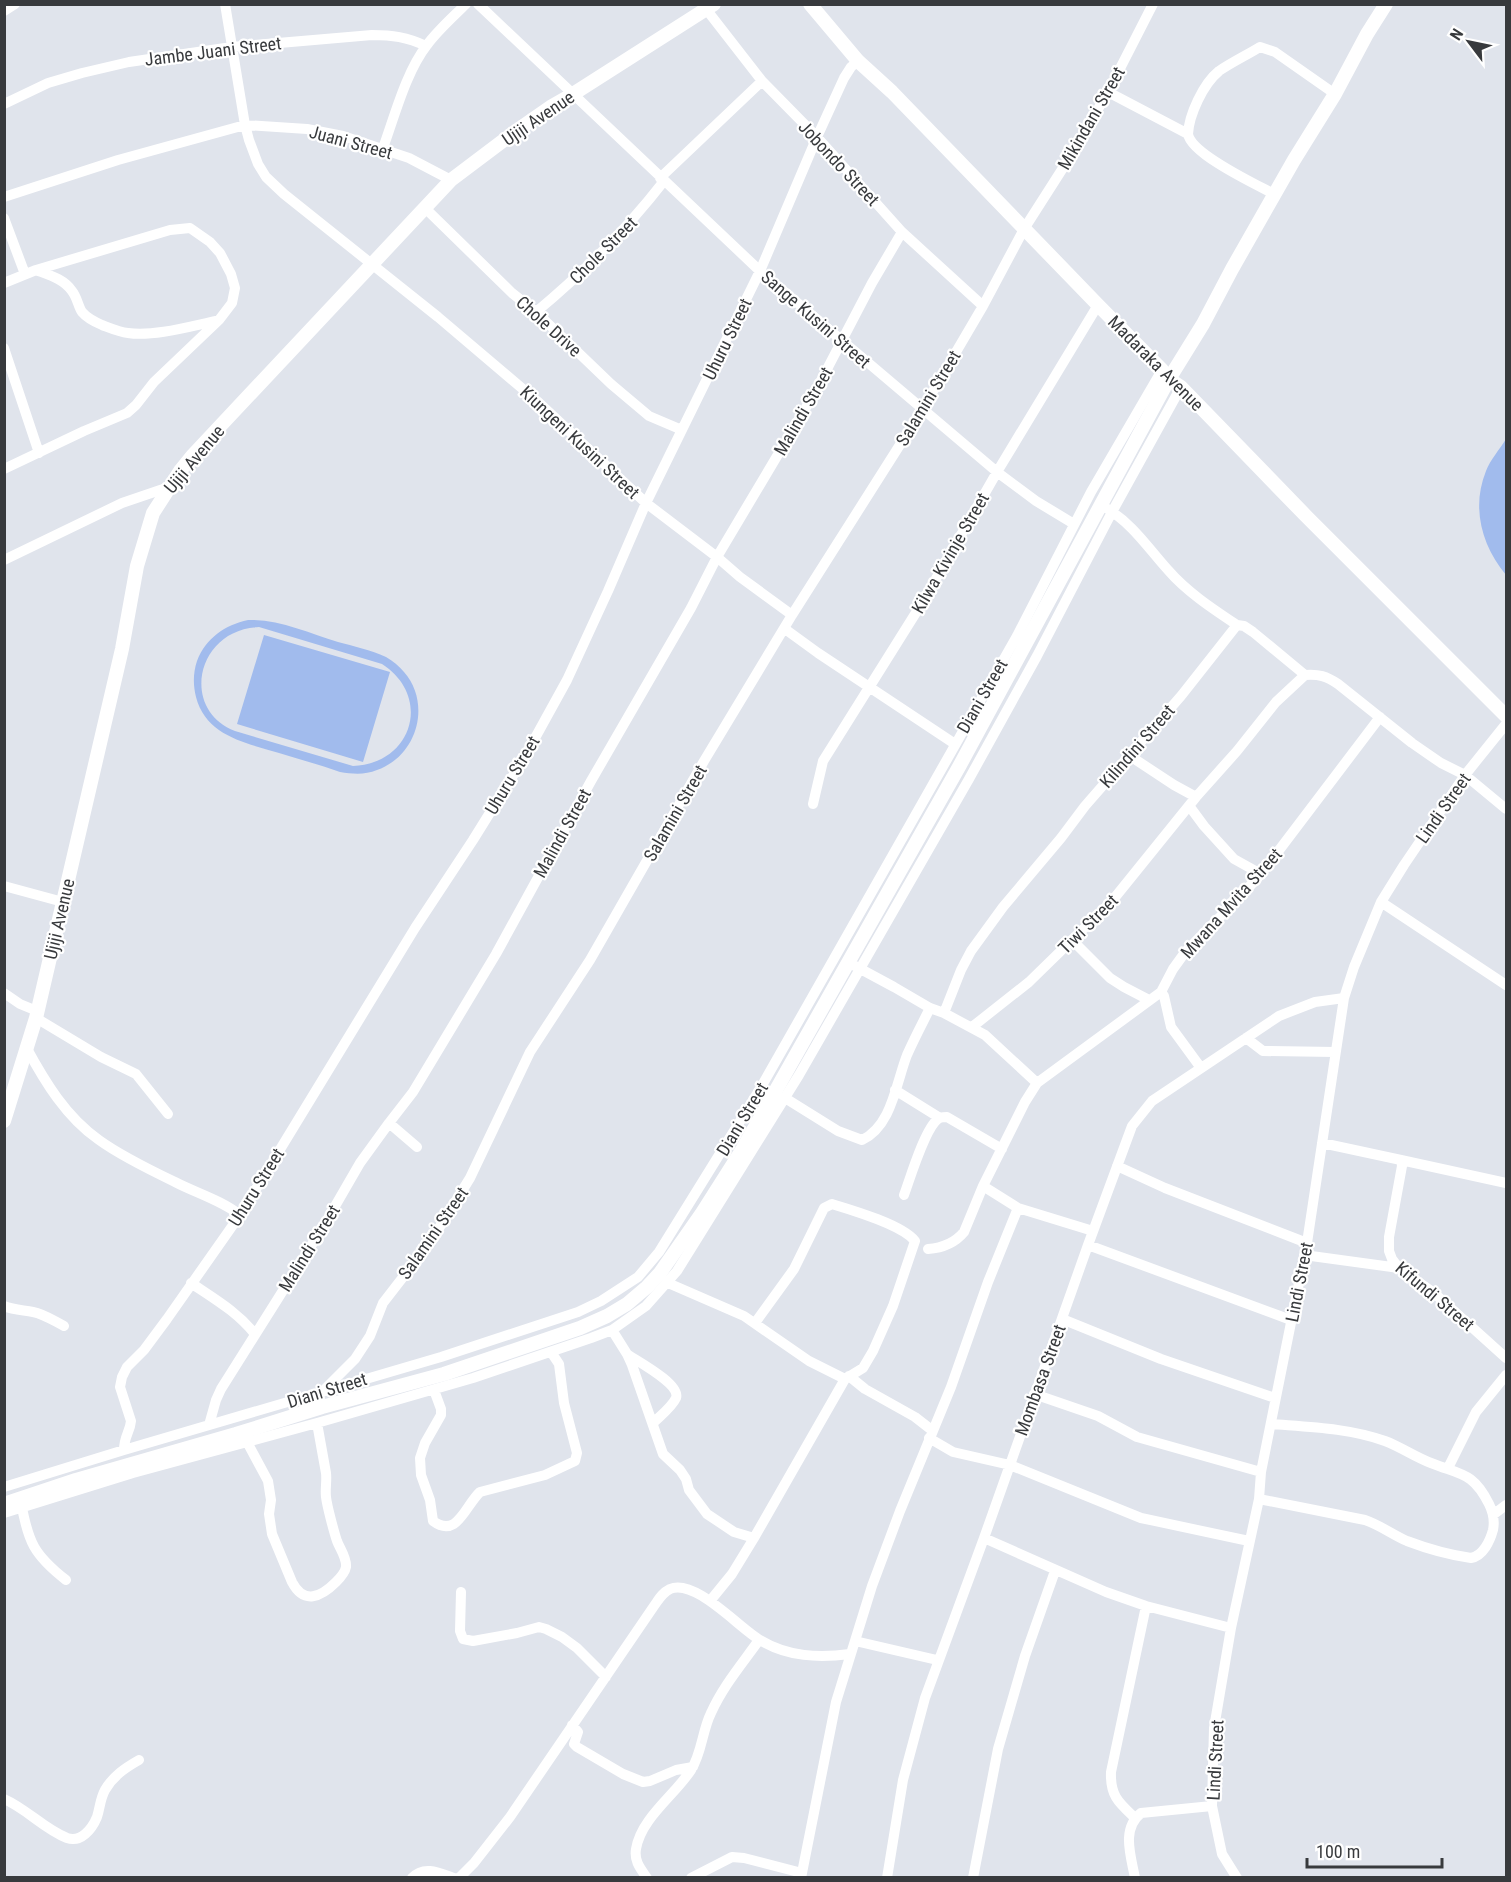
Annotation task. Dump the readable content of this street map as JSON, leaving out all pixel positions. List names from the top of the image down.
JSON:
{
  "streets": {
    "main road": ["Ujiji Avenue", "Madaraka Avenue"],
    "street": [
      "Jambe Juani Street",
      "Mikindani Street",
      "Juani Street",
      "Jobondo Street",
      "Chole Street",
      "Sange Kusini Street",
      "Chole Drive",
      "Uhuru Street",
      "Salamini Street",
      "Malindi Street",
      "Kiungeni Kusini Street",
      "Kilwa Kivinje Street",
      "Diani Street",
      "Kilindini Street",
      "Lindi Street",
      "Mwana Mvita Street",
      "Tiwi Street",
      "Kifundi Street",
      "Mombasa Street"
    ]
  },
  "crossings": [
    ["Jambe Juani Street", "Kiungeni Kusini Street"],
    ["Ujiji Avenue", "Juani Street"],
    ["Ujiji Avenue", "Jobondo Street"],
    ["Ujiji Avenue", "Sange Kusini Street"],
    ["Ujiji Avenue", "Chole Drive"],
    ["Ujiji Avenue", "Kiungeni Kusini Street"],
    ["Mikindani Street", "Madaraka Avenue"],
    ["Mikindani Street", "Salamini Street"],
    ["Juani Street", "Kiungeni Kusini Street"],
    ["Jobondo Street", "Chole Street"],
    ["Jobondo Street", "Uhuru Street"],
    ["Jobondo Street", "Salamini Street"],
    ["Jobondo Street", "Malindi Street"],
    ["Chole Street", "Sange Kusini Street"],
    ["Chole Street", "Chole Drive"],
    ["Sange Kusini Street", "Uhuru Street"],
    ["Sange Kusini Street", "Salamini Street"],
    ["Sange Kusini Street", "Malindi Street"],
    ["Sange Kusini Street", "Kilwa Kivinje Street"],
    ["Sange Kusini Street", "Diani Street"],
    ["Chole Drive", "Uhuru Street"],
    ["Uhuru Street", "Madaraka Avenue"],
    ["Uhuru Street", "Kiungeni Kusini Street"],
    ["Uhuru Street", "Diani Street"],
    ["Madaraka Avenue", "Salamini Street"],
    ["Madaraka Avenue", "Kilwa Kivinje Street"],
    ["Madaraka Avenue", "Diani Street"],
    ["Salamini Street", "Kiungeni Kusini Street"],
    ["Salamini Street", "Diani Street"],
    ["Malindi Street", "Kiungeni Kusini Street"],
    ["Malindi Street", "Diani Street"],
    ["Lindi Street", "Mombasa Street"]
  ],
  "scale_bar": "100 m",
  "north": "top left"
}
